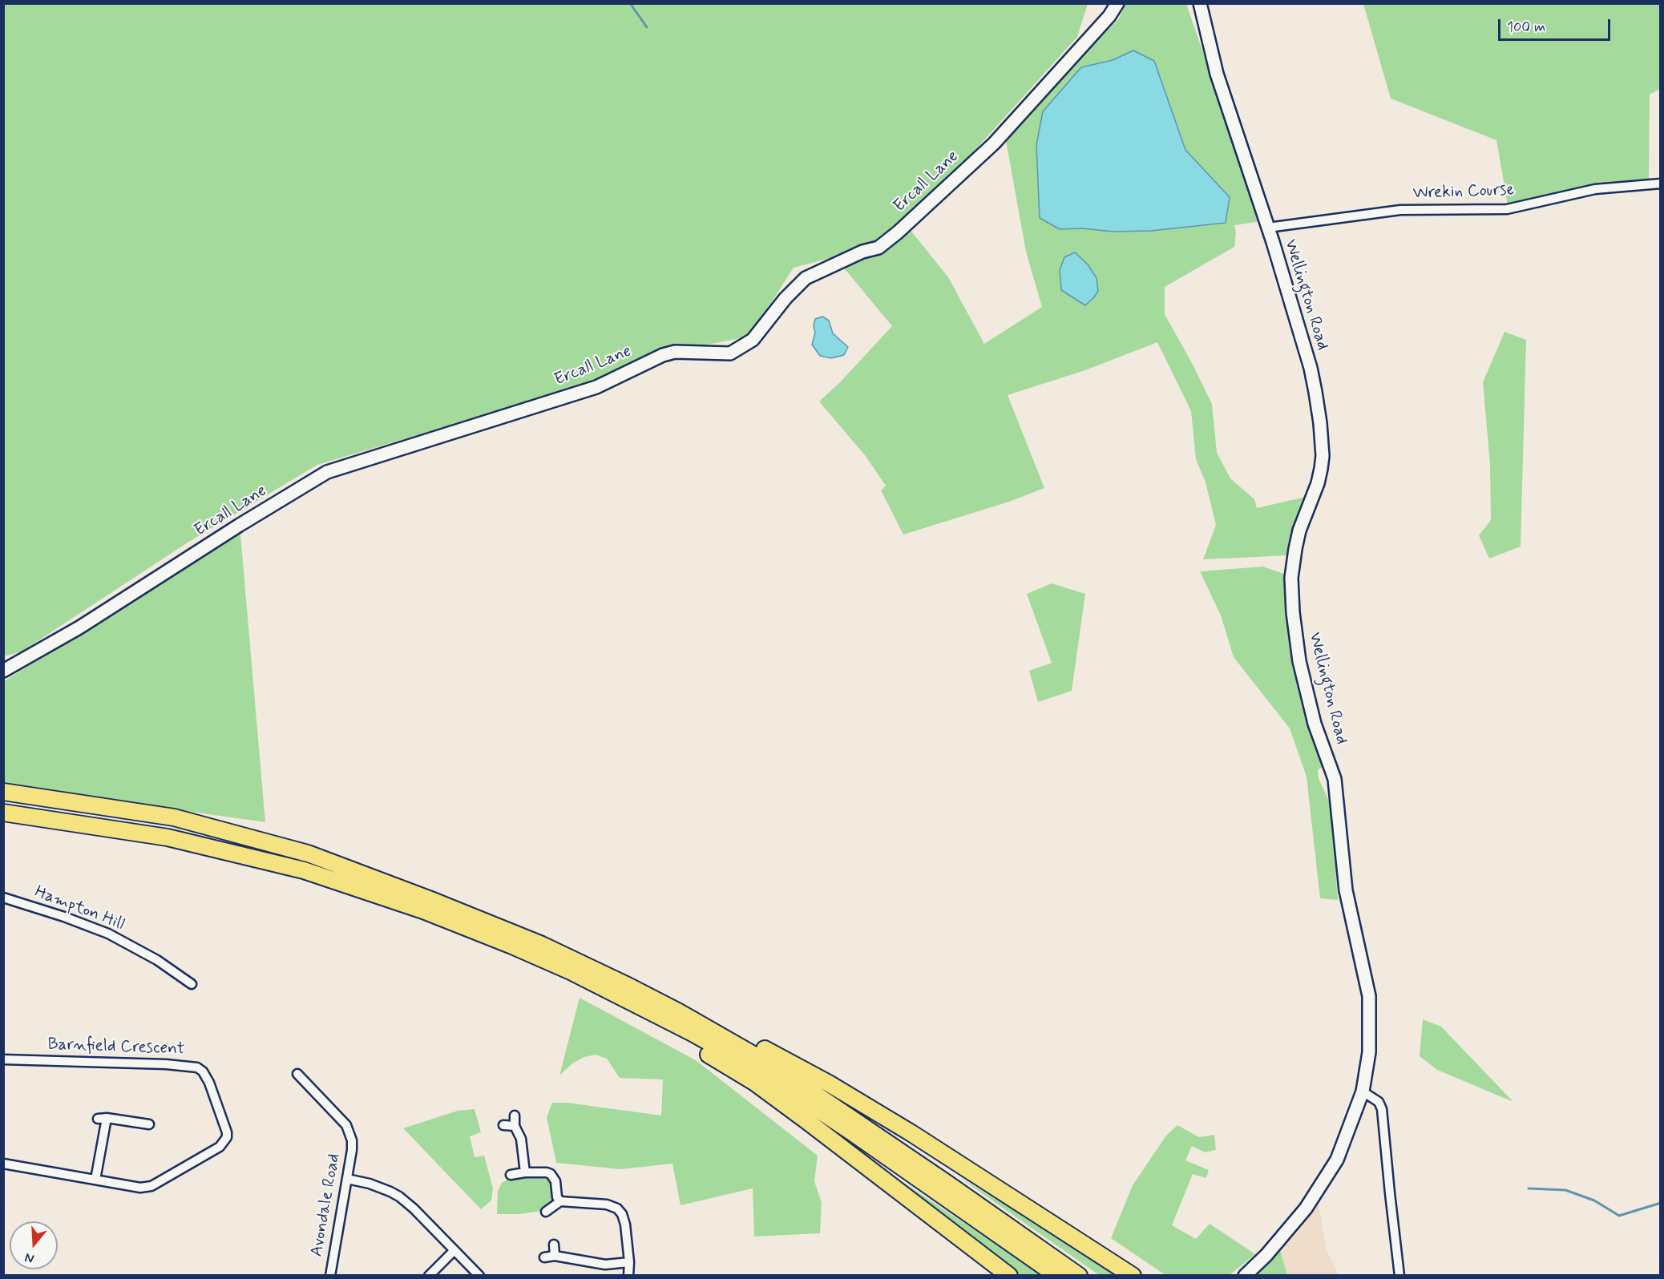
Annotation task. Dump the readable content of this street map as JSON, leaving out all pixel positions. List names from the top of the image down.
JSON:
{
  "streets": {
    "street": [
      "Ercall Lane",
      "Wrekin Course",
      "Wellington Road",
      "Hampton Hill",
      "Barnfield Crescent",
      "Avondale Road"
    ]
  },
  "crossings": [
    ["Wrekin Course", "Wellington Road"]
  ],
  "scale_bar": "100 m",
  "north": "bottom"
}
